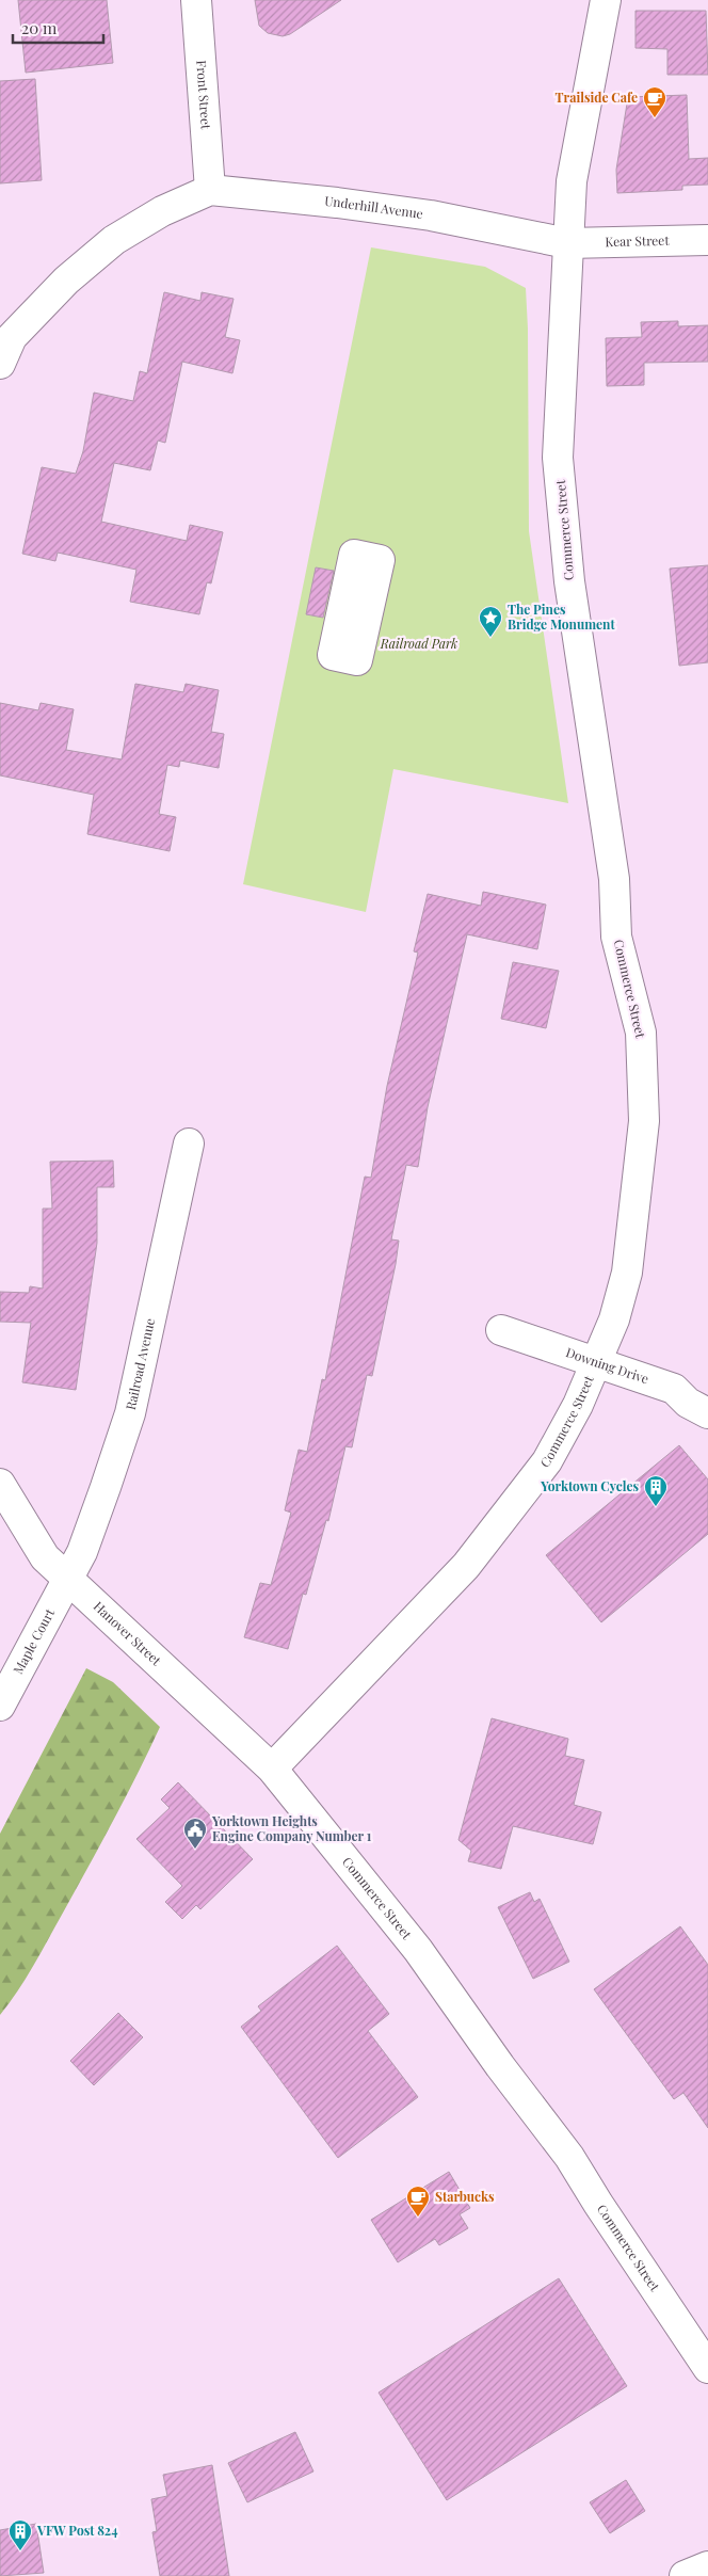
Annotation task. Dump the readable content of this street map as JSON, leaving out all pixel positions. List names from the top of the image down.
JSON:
{
  "streets": {
    "street": [
      "Front Street",
      "Underhill Avenue",
      "Kear Street",
      "Commerce Street",
      "Railroad Avenue",
      "Downing Drive",
      "Hanover Street",
      "Maple Court"
    ]
  },
  "crossings": [
    ["Front Street", "Underhill Avenue"],
    ["Underhill Avenue", "Kear Street"],
    ["Underhill Avenue", "Commerce Street"],
    ["Kear Street", "Commerce Street"],
    ["Commerce Street", "Downing Drive"],
    ["Commerce Street", "Hanover Street"],
    ["Railroad Avenue", "Hanover Street"],
    ["Railroad Avenue", "Maple Court"],
    ["Hanover Street", "Maple Court"]
  ],
  "parks": ["Railroad Park"],
  "places": {
    "cafe": ["Trailside Cafe", "Starbucks"],
    "place": ["The Pines Bridge Monument"],
    "building": ["Yorktown Cycles", "VFW Post 824"],
    "public building": ["Yorktown Heights Engine Company Number 1"]
  },
  "scale_bar": "20 m"
}
